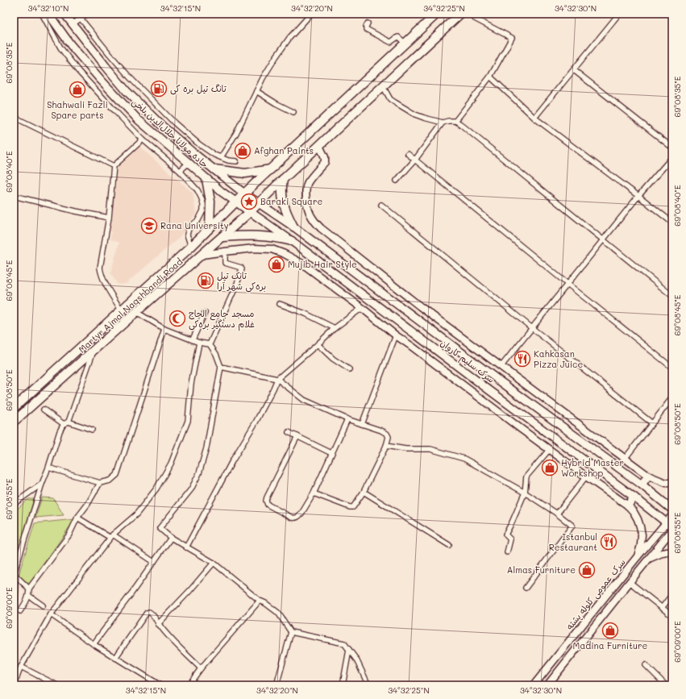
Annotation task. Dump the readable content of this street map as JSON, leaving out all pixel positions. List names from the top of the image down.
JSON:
{
  "streets": {
    "highway": ["Martyr Ajmal Naqshbandi Road"],
    "main road": ["جاده مولانا جلال‌الدین بلخی", "سرک سلیم کاروان"],
    "street": ["سرک عمومی کلوله پشته"]
  },
  "crossings": [
    ["جاده مولانا جلال‌الدین بلخی", "Martyr Ajmal Naqshbandi Road"],
    ["جاده مولانا جلال‌الدین بلخی", "سرک سلیم کاروان"],
    ["Martyr Ajmal Naqshbandi Road", "سرک سلیم کاروان"],
    ["سرک سلیم کاروان", "سرک عمومی کلوله پشته"]
  ],
  "places": {
    "fuel station": ["تانگ تیل بره کی", "تانک تیل بره‌کی شهر آرا"],
    "shop": [
      "Shahwali Fazli Spare parts",
      "Afghan Paints",
      "Mujib Hair Style",
      "Hybrid Master Workshop",
      "Almas Furniture",
      "Madina Furniture"
    ],
    "place": ["Baraki Square"],
    "school or university": ["Rana University"],
    "mosque": ["مسجد جامع الحاج غلام دستگیر بره‌کی"],
    "restaurant": ["Kahkasan Pizza Juice", "Istanbul Restaurant"]
  },
  "coordinates": [
    "34°32'10\"N",
    "34°32'15\"N",
    "34°32'20\"N",
    "34°32'25\"N",
    "34°32'30\"N",
    "69°08'35\"E",
    "69°08'40\"E",
    "69°08'45\"E",
    "69°08'50\"E",
    "69°08'55\"E",
    "69°09'00\"E"
  ]
}
